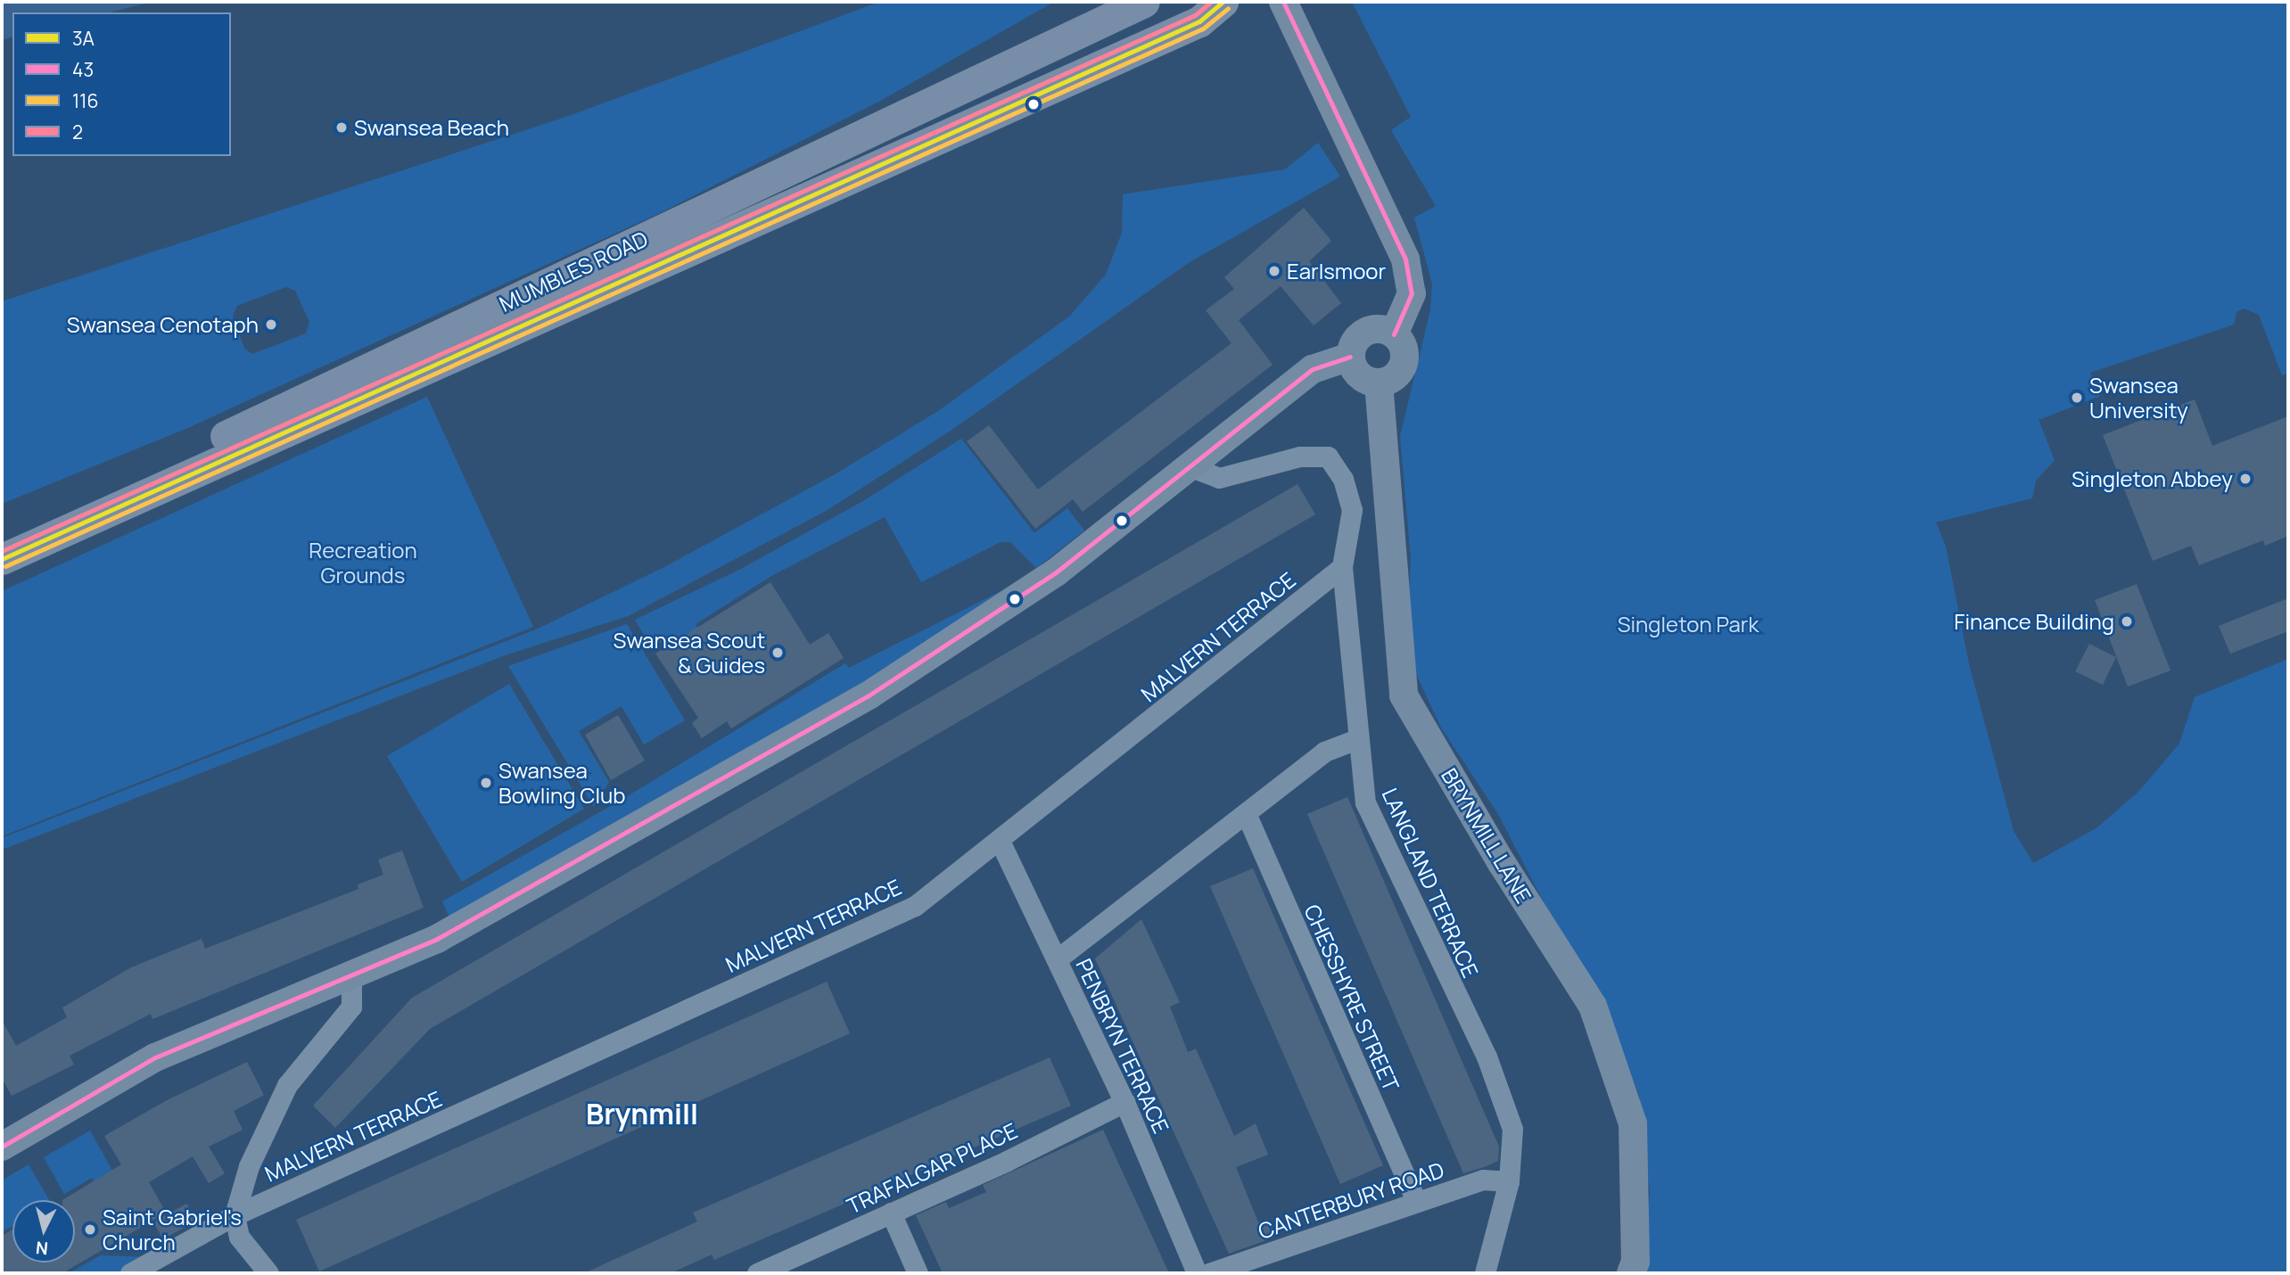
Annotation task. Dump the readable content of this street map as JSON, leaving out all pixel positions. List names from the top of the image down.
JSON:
{
  "streets": {
    "main road": ["MUMBLES ROAD"],
    "street": [
      "MALVERN TERRACE",
      "BRYNMILL LANE",
      "LANGLAND TERRACE",
      "CHESSHYRE STREET",
      "PENBRYN TERRACE",
      "TRAFALGAR PLACE",
      "CANTERBURY ROAD"
    ]
  },
  "crossings": [
    ["MALVERN TERRACE", "LANGLAND TERRACE"],
    ["MALVERN TERRACE", "PENBRYN TERRACE"],
    ["LANGLAND TERRACE", "CANTERBURY ROAD"],
    ["CHESSHYRE STREET", "CANTERBURY ROAD"],
    ["PENBRYN TERRACE", "TRAFALGAR PLACE"]
  ],
  "districts": ["Brynmill"],
  "parks": ["Recreation Grounds", "Singleton Park"],
  "places": [
    "Swansea Beach",
    "Earlsmoor",
    "Swansea Cenotaph",
    "Swansea University",
    "Singleton Abbey",
    "Finance Building",
    "Swansea Scout & Guides",
    "Swansea Bowling Club",
    "Saint Gabriel's Church"
  ],
  "lines": [
    "transit line 3A",
    "transit line 43",
    "transit line 2",
    "transit line 116"
  ],
  "legend": [
    "3A",
    "43",
    "116",
    "2"
  ],
  "north": "bottom"
}
